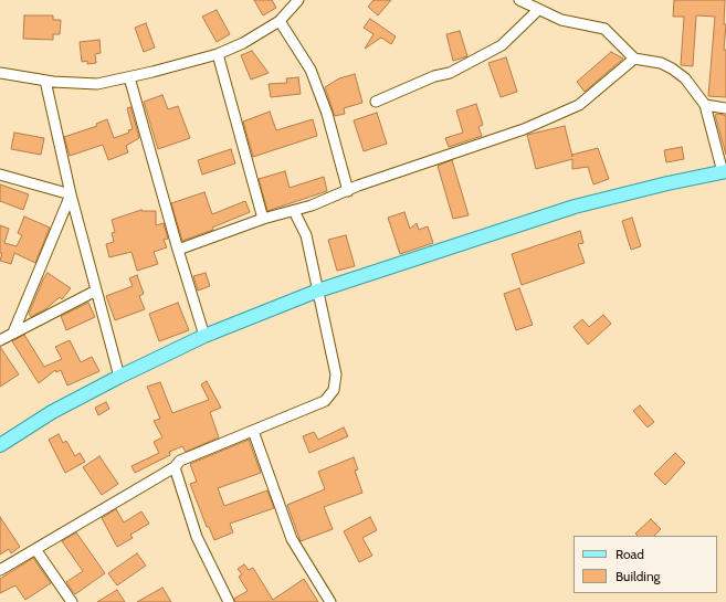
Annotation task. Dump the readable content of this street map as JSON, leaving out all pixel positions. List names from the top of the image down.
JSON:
{
  "legend": ["Road", "Building"]
}
